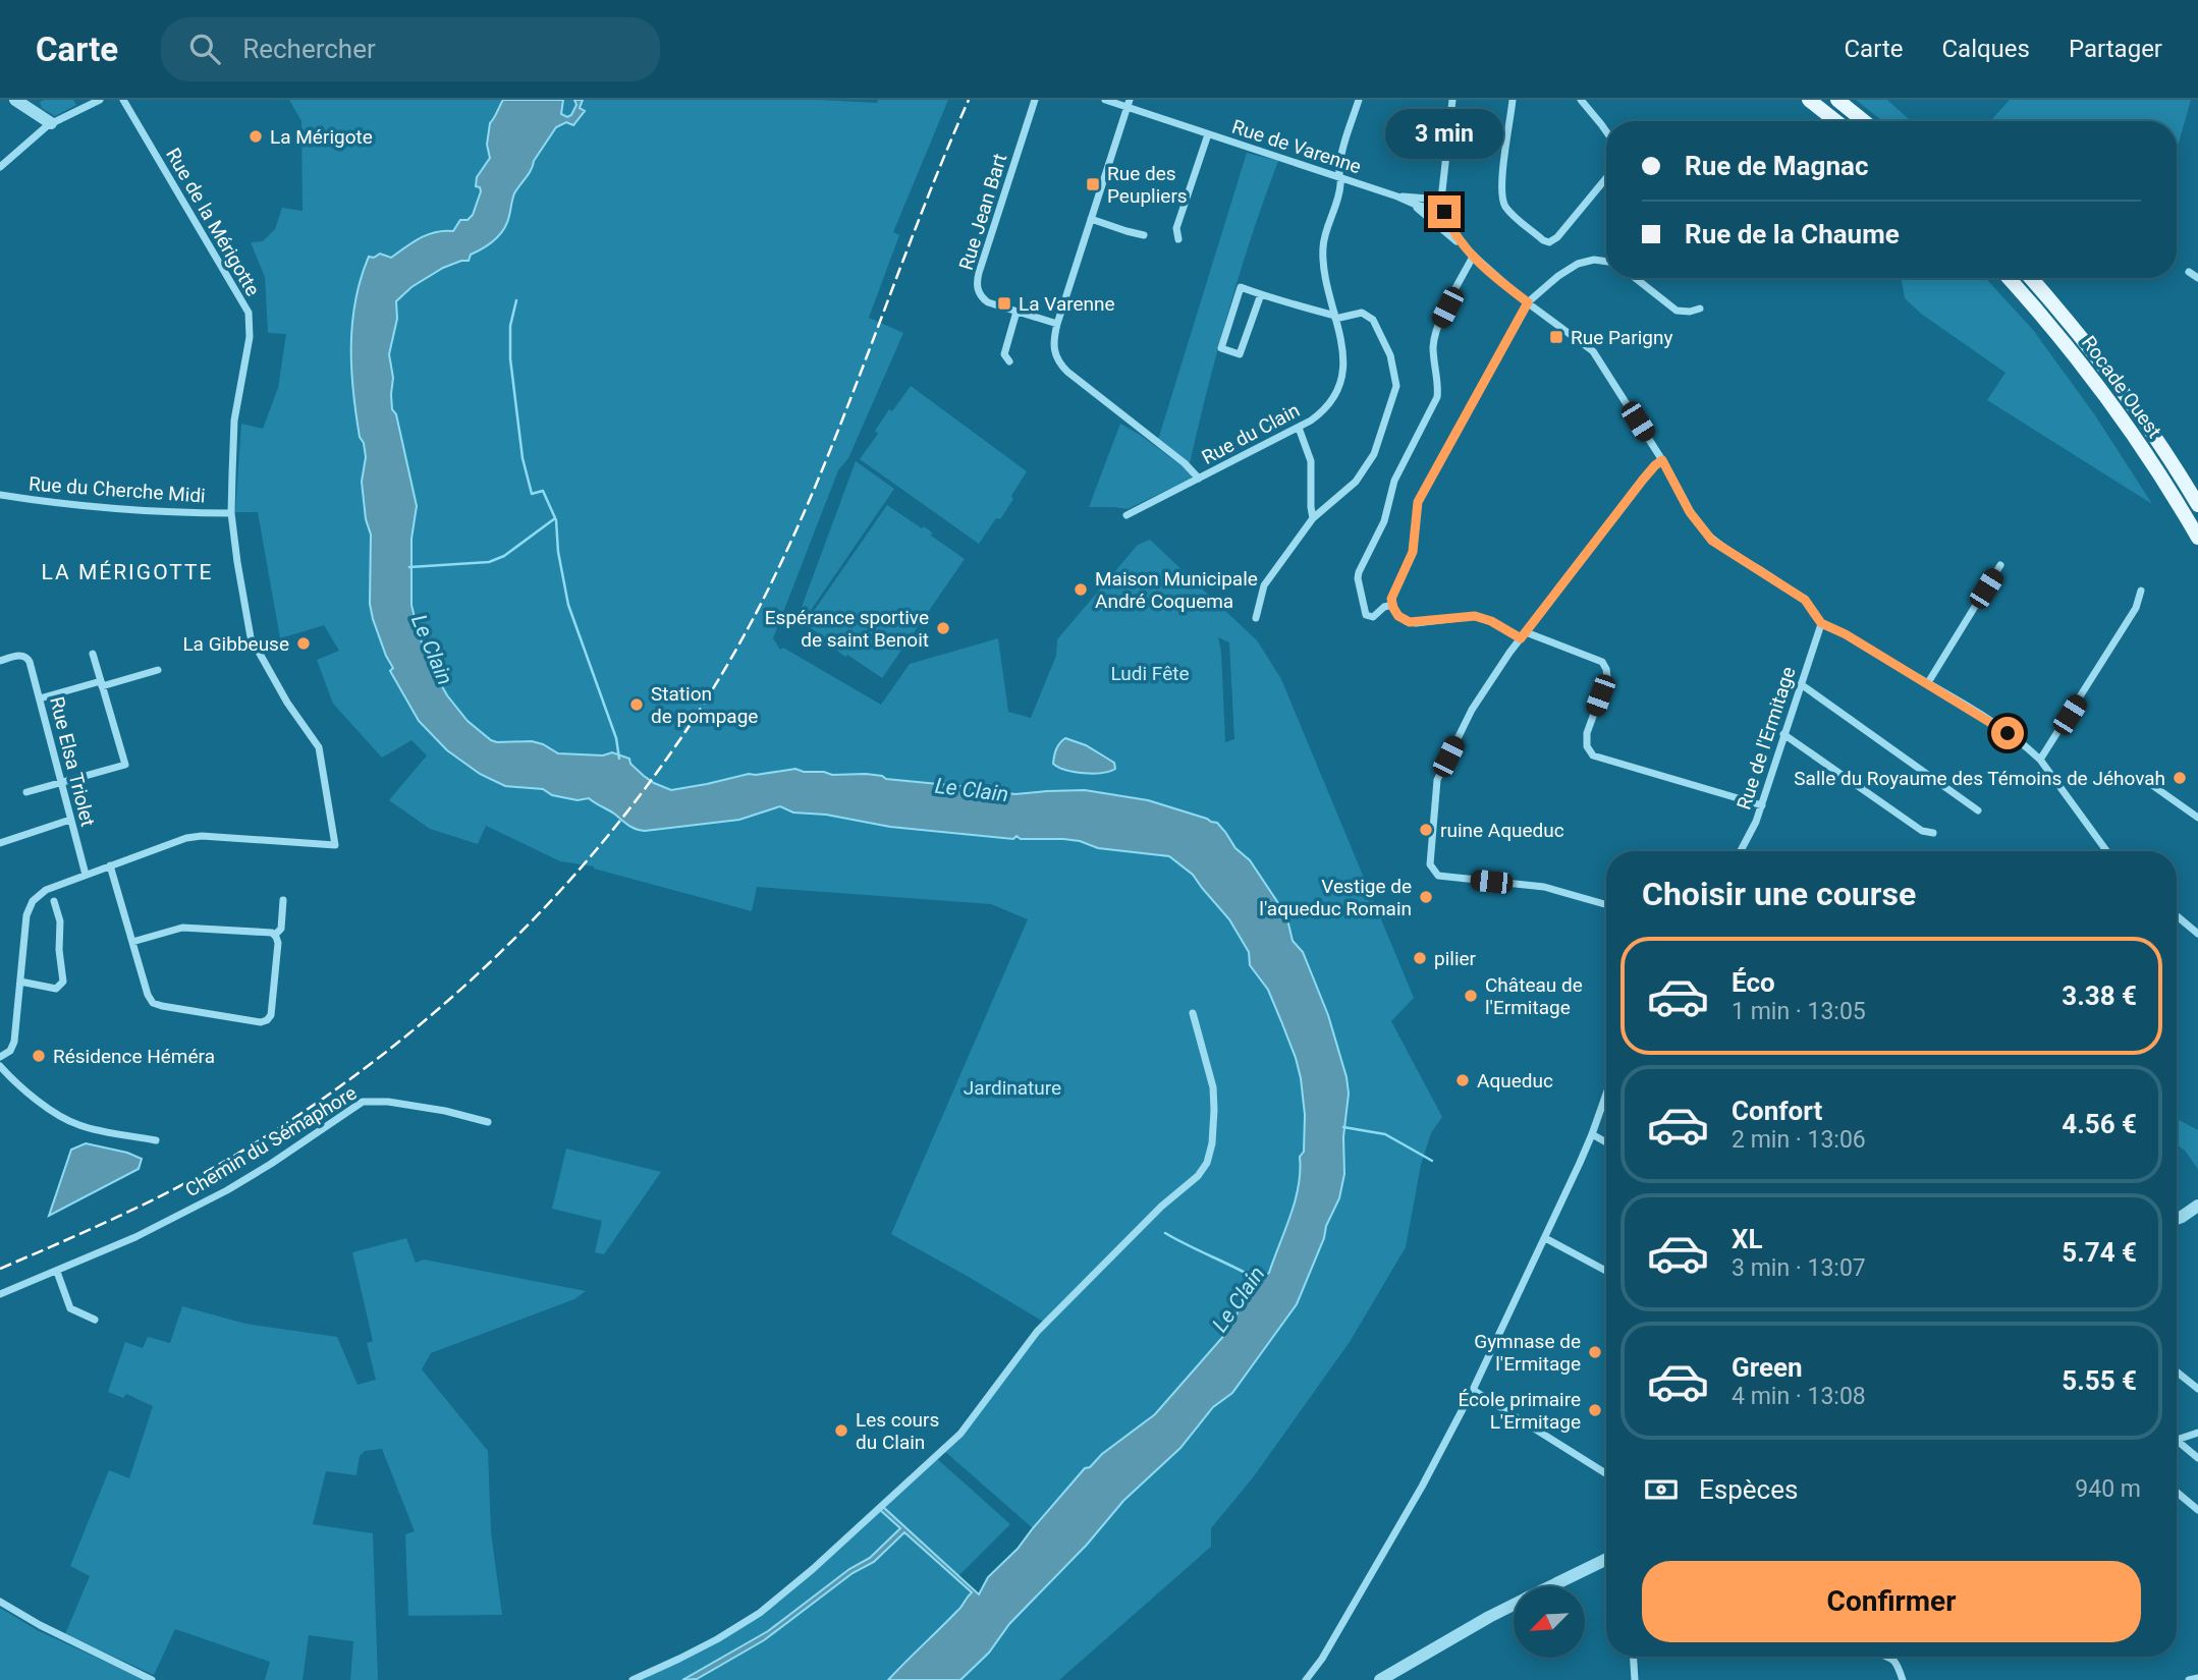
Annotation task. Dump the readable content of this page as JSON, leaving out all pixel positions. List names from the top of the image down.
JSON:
{
  "streets": {
    "main road": ["Rocade Ouest"],
    "street": [
      "Rue de Varenne",
      "Rue Jean Bart",
      "Rue de la Mérigotte",
      "Rue du Clain",
      "Rue du Cherche Midi",
      "Rue de l'Ermitage",
      "Rue Elsa Triolet",
      "Chemin du Sémaphore"
    ]
  },
  "crossings": [
    ["Rue de Varenne", "Rue du Clain"],
    ["Rue de la Mérigotte", "Rue du Cherche Midi"],
    ["Rue de la Mérigotte", "Rue Elsa Triolet"]
  ],
  "districts": ["LA MÉRIGOTTE"],
  "water": ["Le Clain"],
  "parks": ["Ludi Fête", "Jardinature"],
  "places": {
    "other": [
      "La Mérigote",
      "Maison Municipale André Coquema",
      "Espérance sportive de saint Benoit",
      "La Gibbeuse",
      "Station de pompage",
      "Salle du Royaume des Témoins de Jéhovah",
      "ruine Aqueduc",
      "Vestige de l'aqueduc Romain",
      "pilier",
      "Château de l'Ermitage",
      "Résidence Héméra",
      "Aqueduc",
      "Gymnase de l'Ermitage",
      "École primaire L'Ermitage",
      "Les cours du Clain"
    ],
    "transit": ["Rue des Peupliers", "La Varenne", "Rue Parigny"]
  },
  "north": "bottom left",
  "page": {
    "header": "Carte",
    "search": "Rechercher",
    "nav": ["Carte", "Calques", "Partager"],
    "bubble": "3 min",
    "banner": ["Rue de Magnac", "Rue de la Chaume"],
    "heading": "Choisir une course",
    "list": [
      {
        "name": "Éco",
        "note": "1 min · 13:05",
        "value": "3.38 €"
      },
      {
        "name": "Confort",
        "note": "2 min · 13:06",
        "value": "4.56 €"
      },
      {
        "name": "XL",
        "note": "3 min · 13:07",
        "value": "5.74 €"
      },
      {
        "name": "Green",
        "note": "4 min · 13:08",
        "value": "5.55 €"
      }
    ],
    "pay": ["Espèces", "940 m"],
    "buttons": "Confirmer"
  }
}
